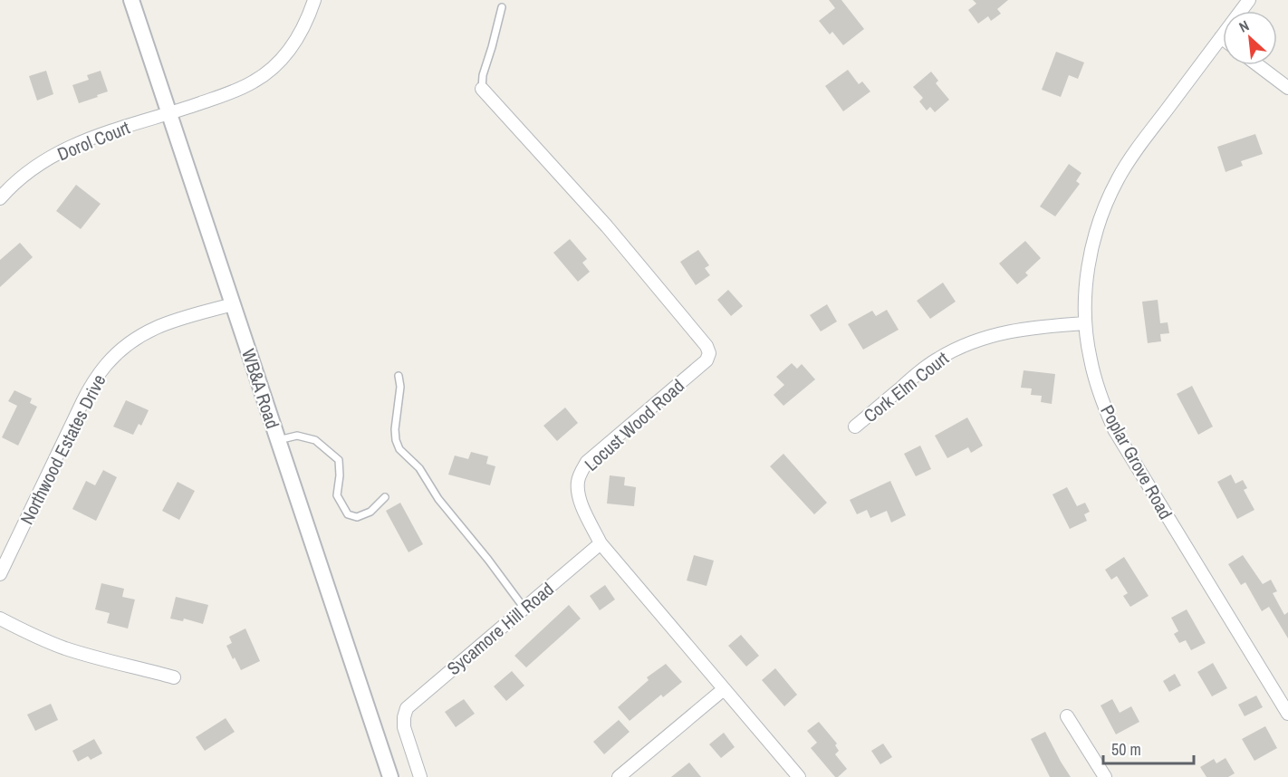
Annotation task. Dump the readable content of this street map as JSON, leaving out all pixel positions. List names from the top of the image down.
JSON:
{
  "streets": {
    "street": [
      "Dorol Court",
      "Cork Elm Court",
      "WB&A Road",
      "Locust Wood Road",
      "Northwood Estates Drive",
      "Poplar Grove Road",
      "Sycamore Hill Road"
    ]
  },
  "crossings": [
    ["Dorol Court", "WB&A Road"],
    ["Cork Elm Court", "Poplar Grove Road"],
    ["WB&A Road", "Northwood Estates Drive"],
    ["Locust Wood Road", "Sycamore Hill Road"]
  ],
  "scale_bar": "50 m",
  "north": "top left"
}
